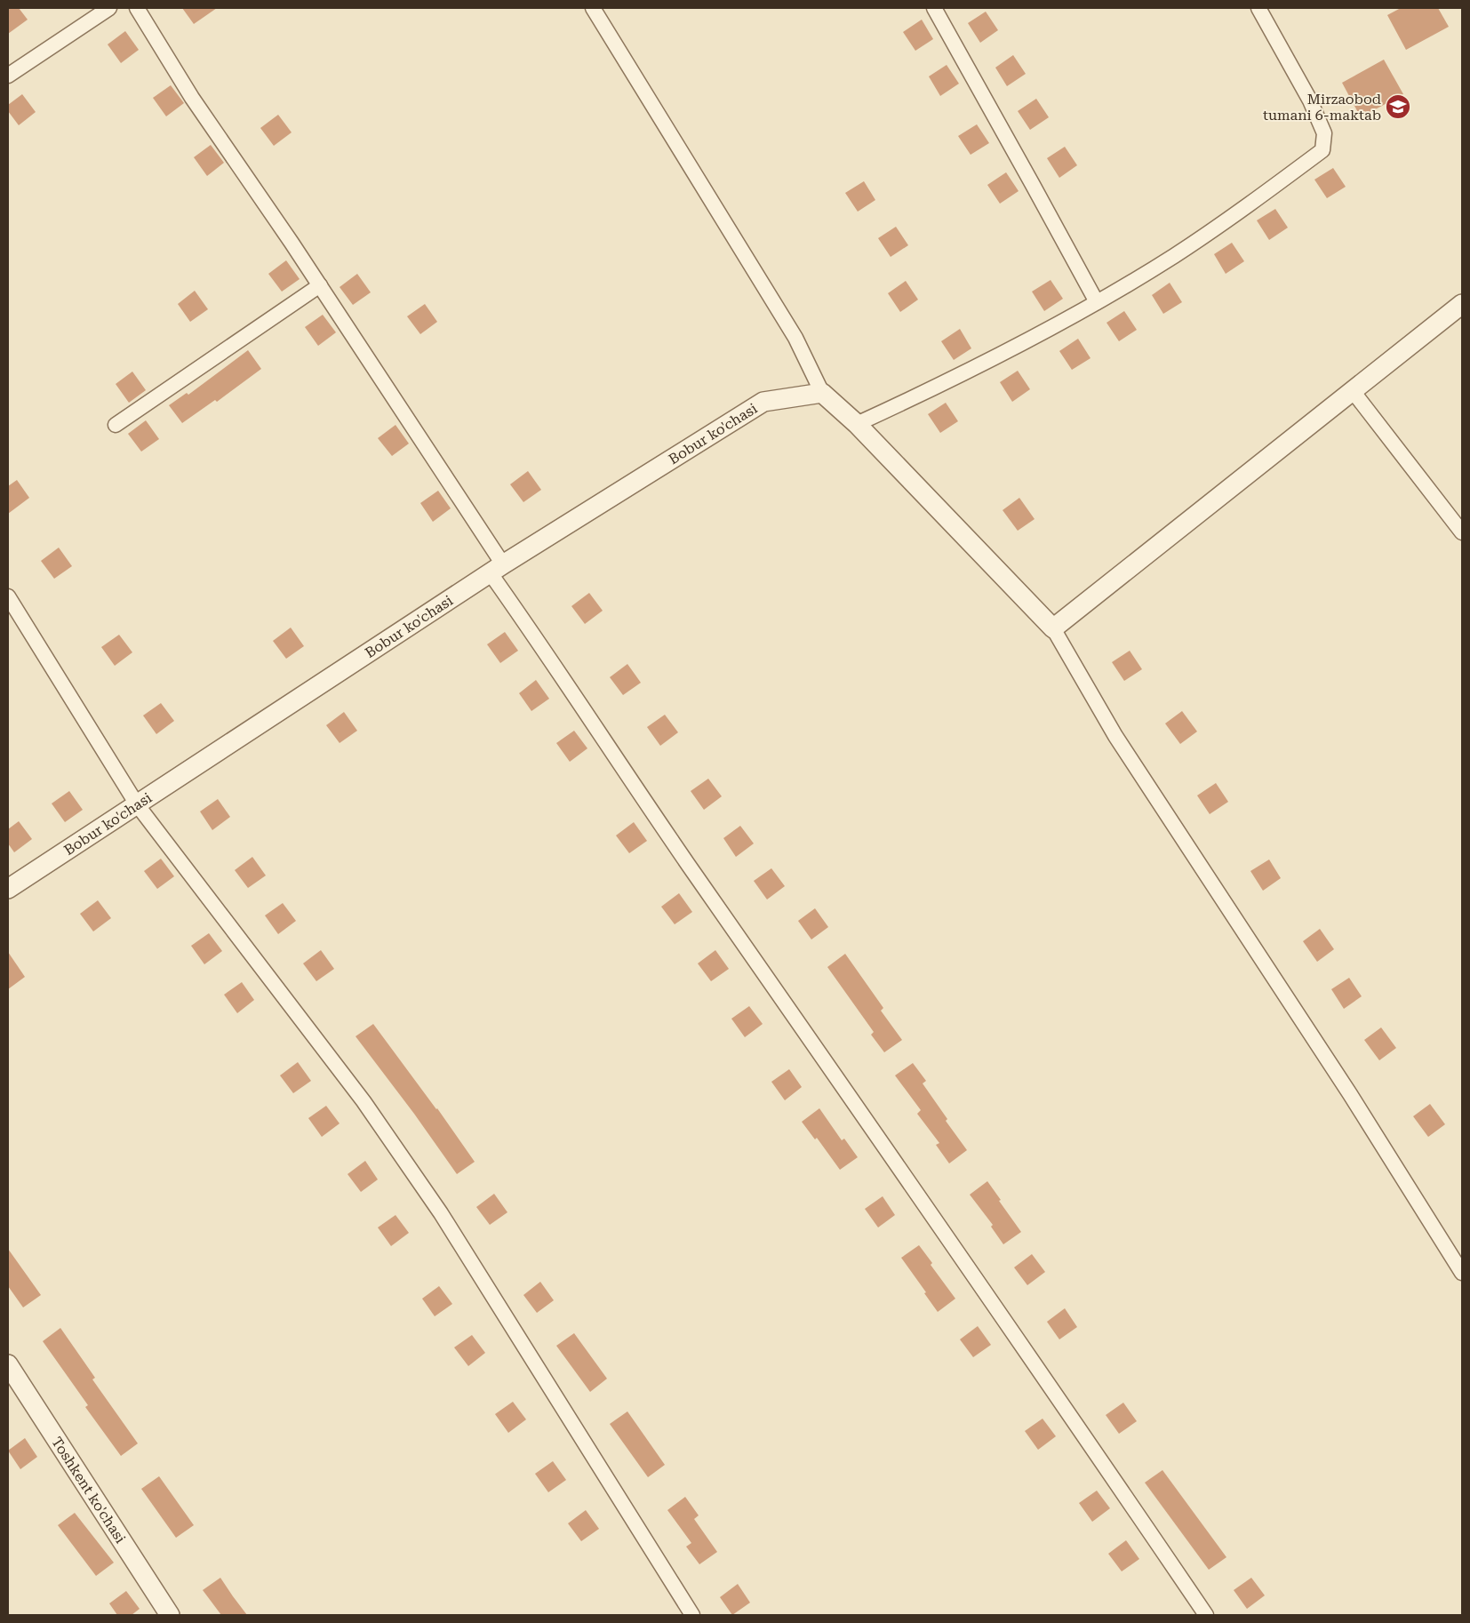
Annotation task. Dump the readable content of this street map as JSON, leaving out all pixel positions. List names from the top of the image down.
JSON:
{
  "streets": {
    "street": ["Bobur ko'chasi", "Toshkent ko'chasi"]
  },
  "places": {
    "school or university": ["Mirzaobod tumani 6-maktab"]
  }
}
